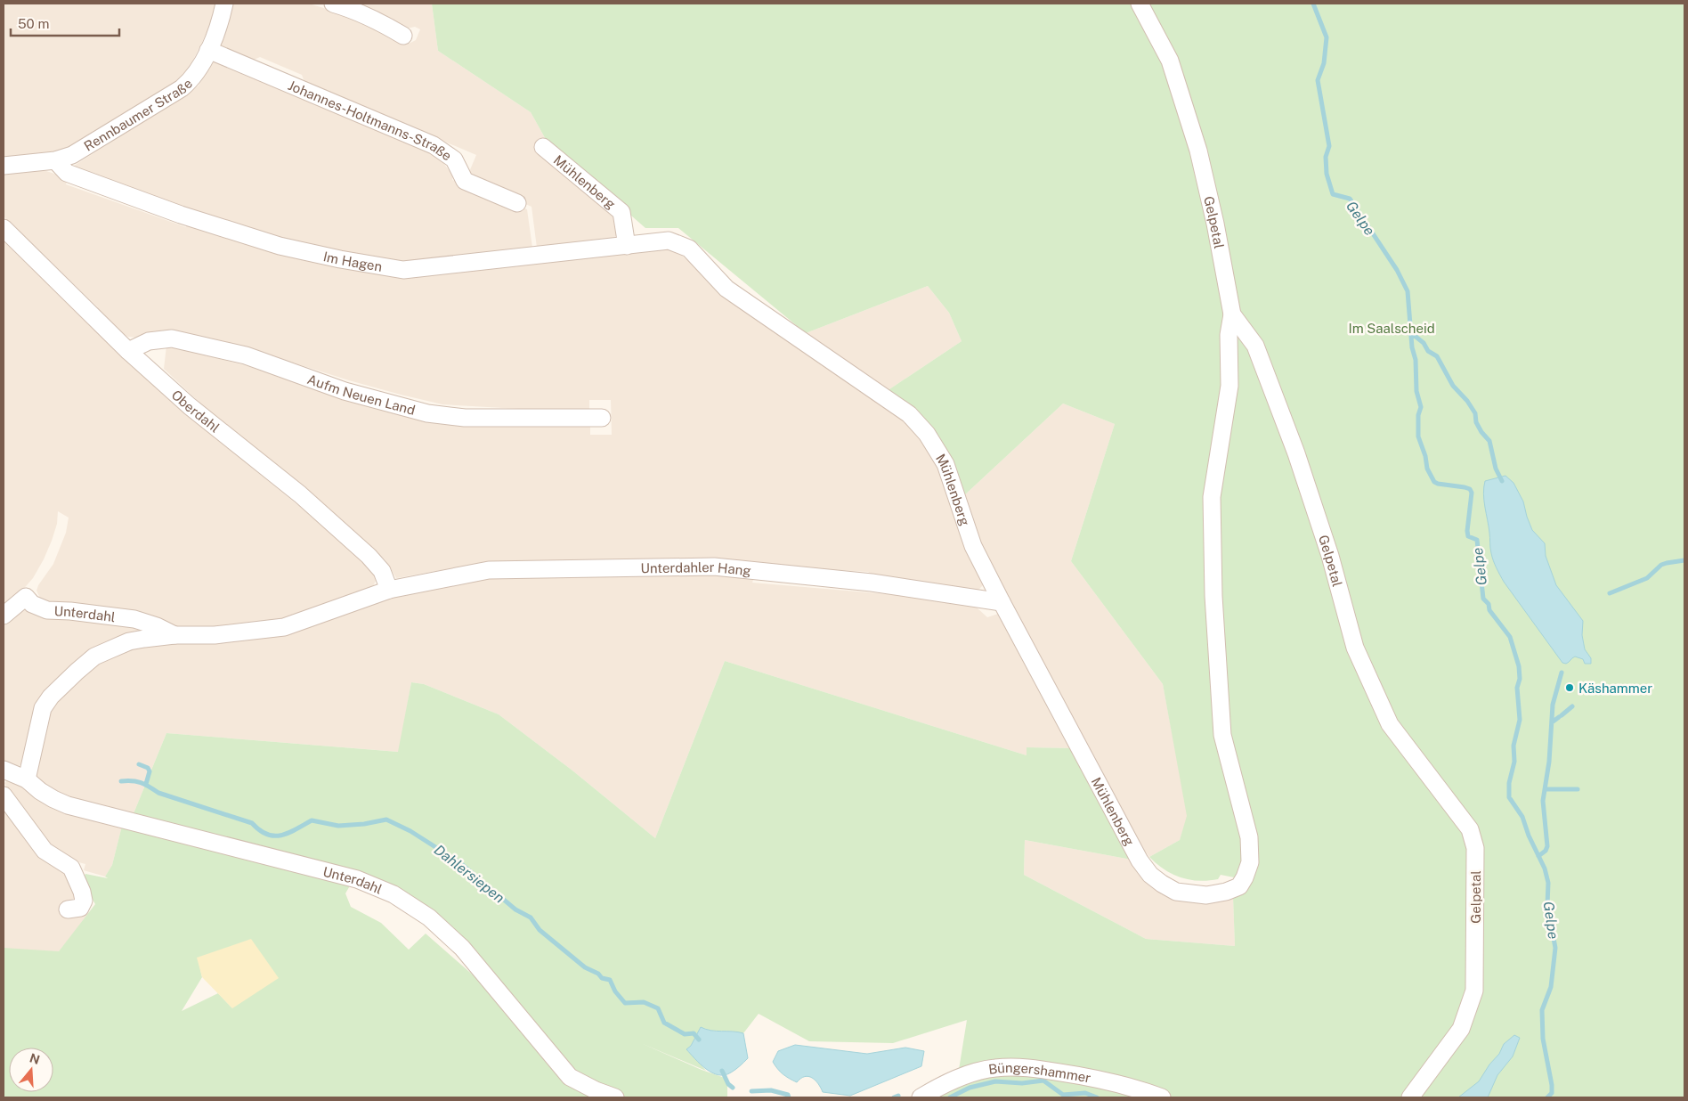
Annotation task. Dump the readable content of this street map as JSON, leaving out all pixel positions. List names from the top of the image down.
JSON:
{
  "streets": {
    "street": [
      "Rennbaumer Straße",
      "Johannes-Holtmanns-Straße",
      "Mühlenberg",
      "Gelpetal",
      "Im Hagen",
      "Aufm Neuen Land",
      "Oberdahl",
      "Unterdahler Hang",
      "Unterdahl",
      "Büngershammer"
    ]
  },
  "crossings": [
    ["Rennbaumer Straße", "Johannes-Holtmanns-Straße"],
    ["Rennbaumer Straße", "Im Hagen"],
    ["Mühlenberg", "Gelpetal"],
    ["Mühlenberg", "Im Hagen"],
    ["Mühlenberg", "Unterdahler Hang"],
    ["Aufm Neuen Land", "Oberdahl"],
    ["Oberdahl", "Unterdahler Hang"],
    ["Oberdahl", "Unterdahl"],
    ["Unterdahler Hang", "Unterdahl"]
  ],
  "water": ["Gelpe", "Dahlersiepen"],
  "parks": ["Im Saalscheid"],
  "places": ["Käshammer"],
  "scale_bar": "50 m",
  "north": "top"
}
